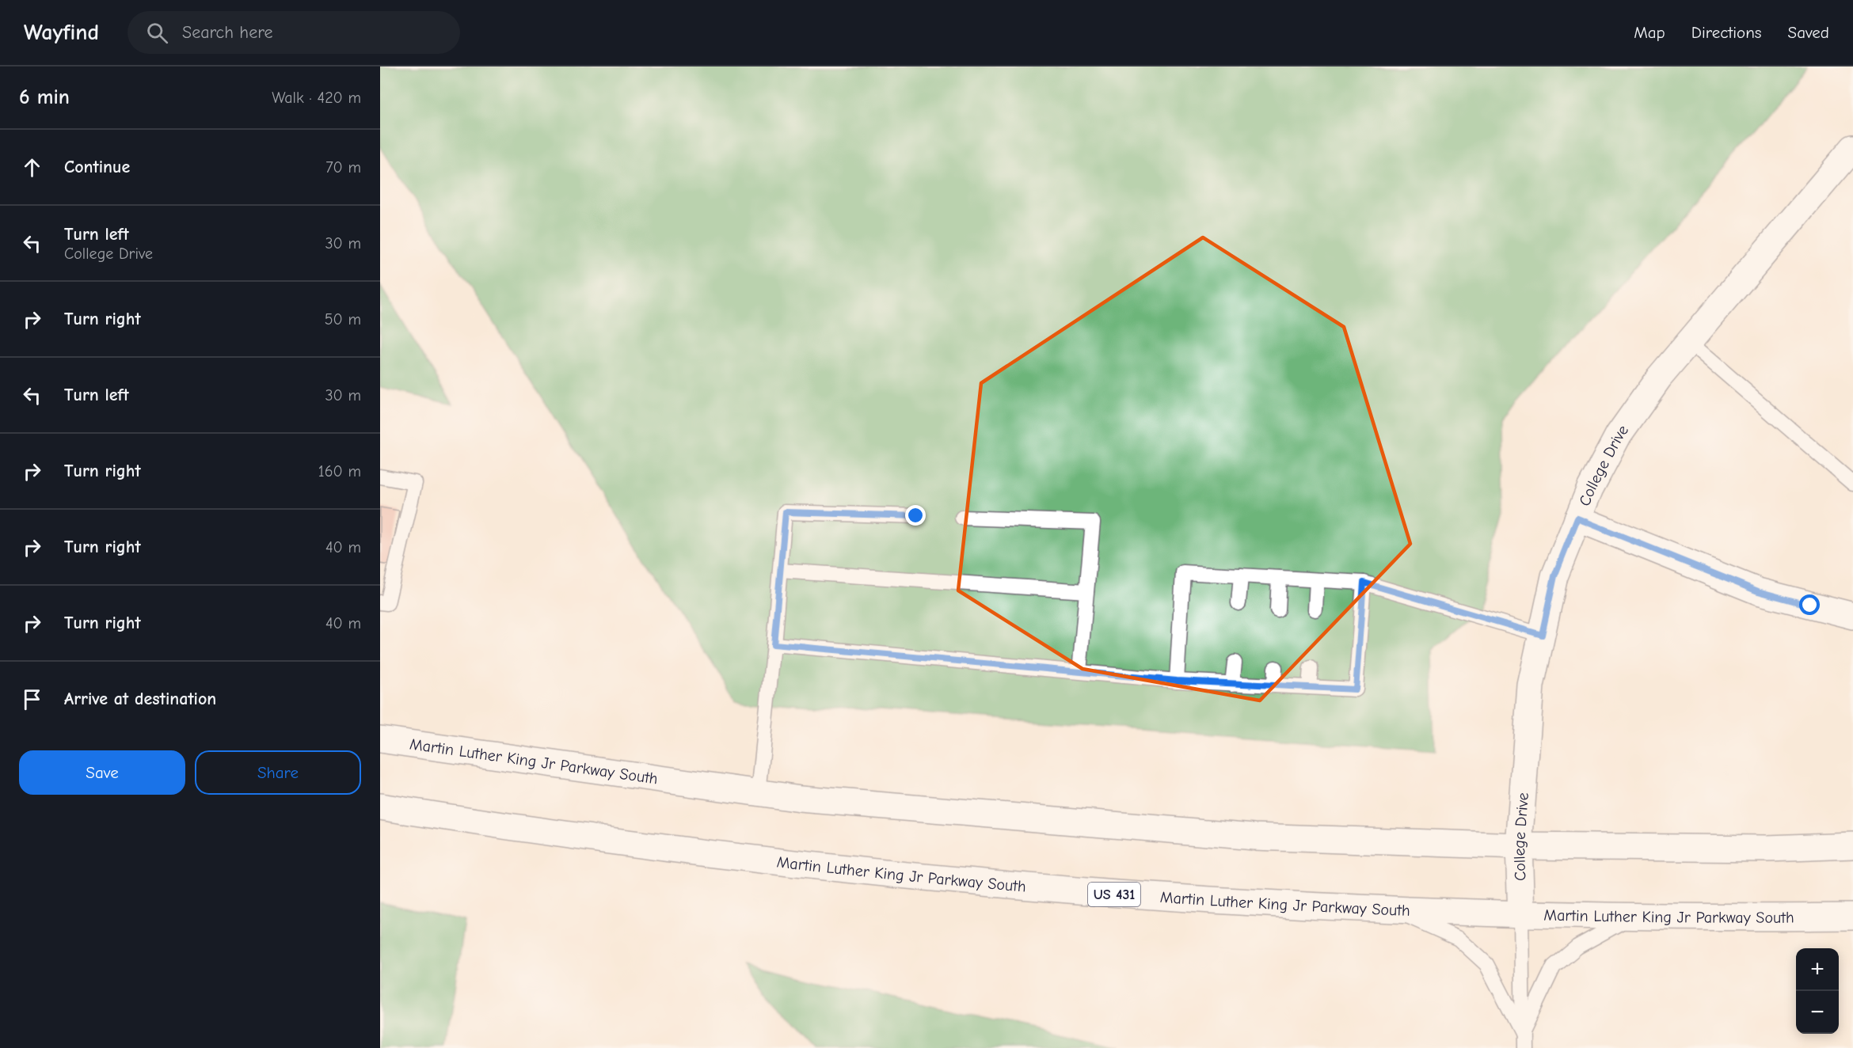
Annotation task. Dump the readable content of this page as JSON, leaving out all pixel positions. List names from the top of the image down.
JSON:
{
  "streets": {
    "main road": ["College Drive", "Martin Luther King Jr Parkway South", "US 431"]
  },
  "crossings": [
    ["College Drive", "Martin Luther King Jr Parkway South"]
  ],
  "page": {
    "header": "Wayfind",
    "search": "Search here",
    "nav": ["Map", "Directions", "Saved"],
    "heading": ["6 min", "Walk · 420 m"],
    "list": [
      ["Continue", "70 m"],
      ["Turn left", "College Drive", "30 m"],
      ["Turn right", "50 m"],
      ["Turn left", "30 m"],
      ["Turn right", "160 m"],
      ["Turn right", "40 m"],
      ["Turn right", "40 m"],
      "Arrive at destination"
    ],
    "buttons": ["Save", "Share"],
    "map_buttons": ["+", "−"]
  }
}
